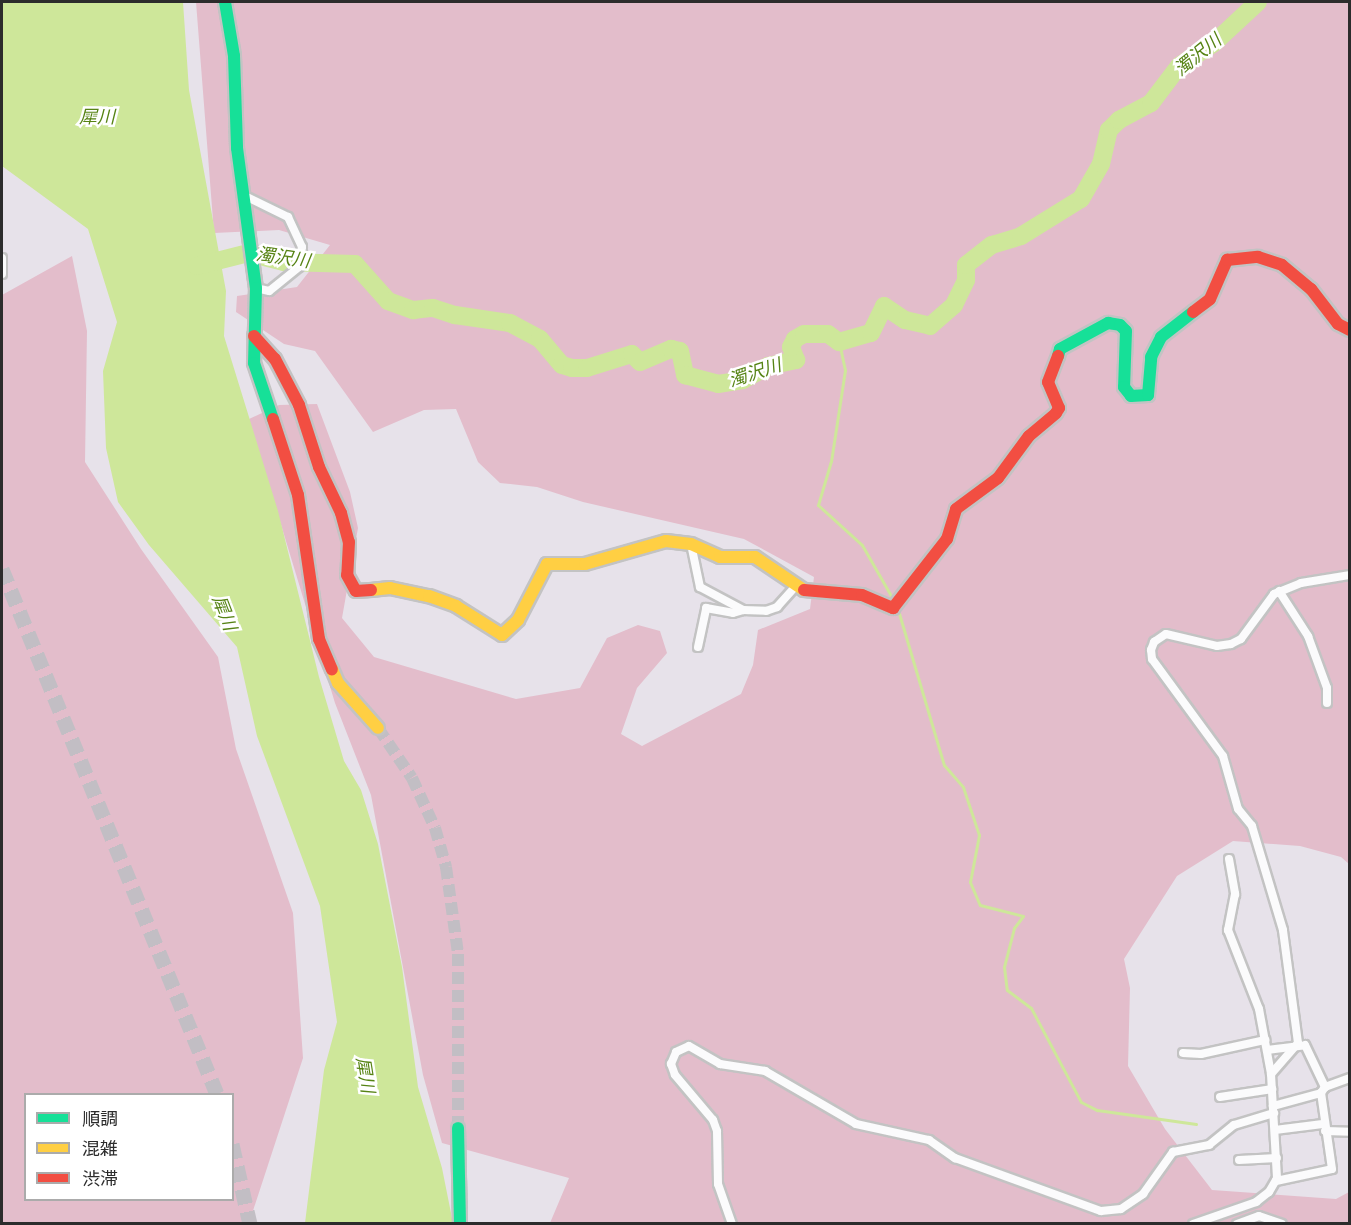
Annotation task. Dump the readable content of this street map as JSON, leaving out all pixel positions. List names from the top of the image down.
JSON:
{
  "water": ["濁沢川", "犀川"],
  "legend": ["順調", "混雑", "渋滞"]
}
